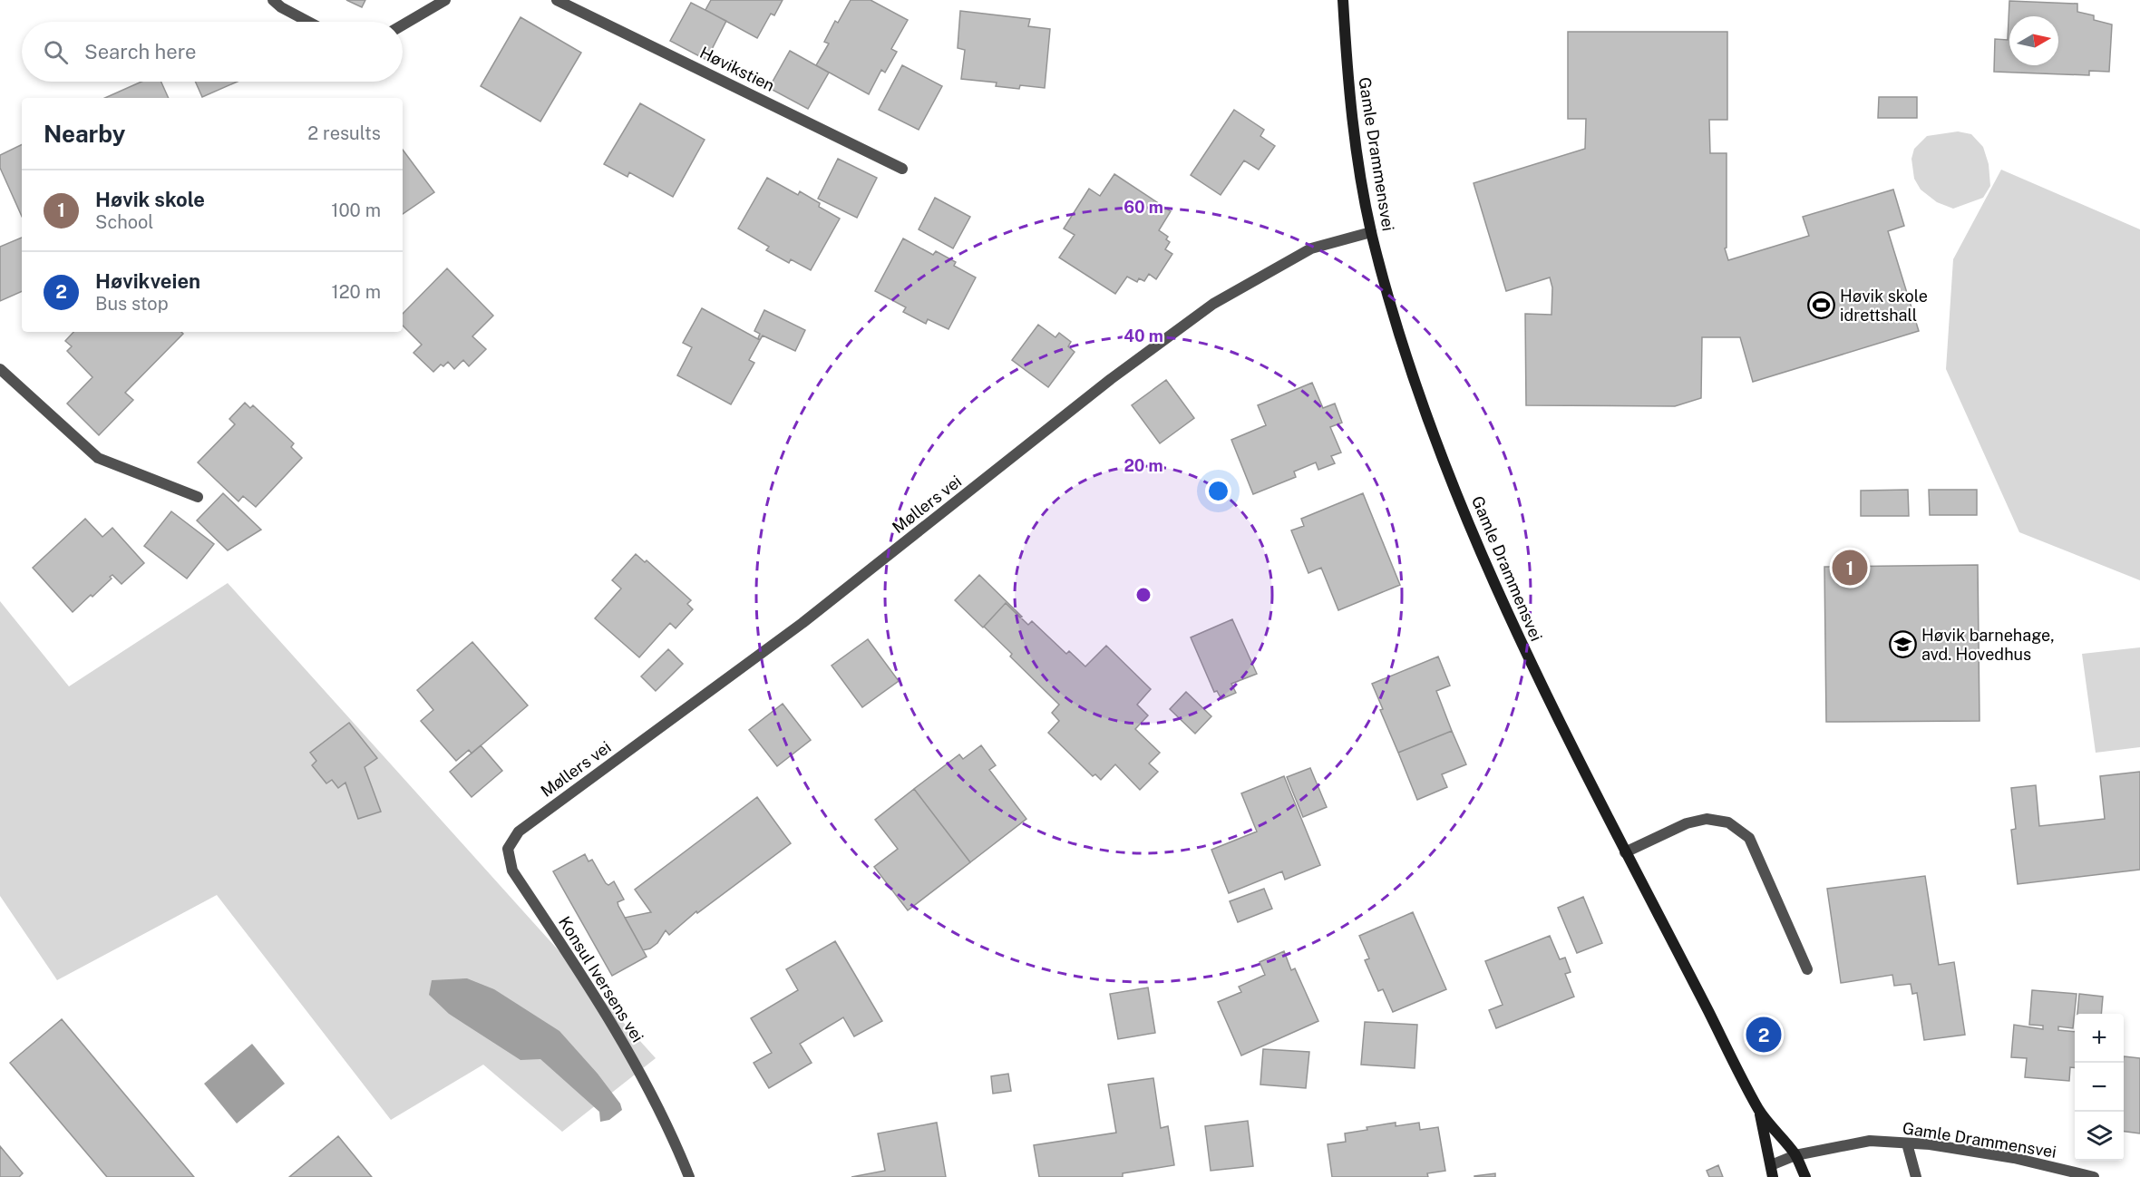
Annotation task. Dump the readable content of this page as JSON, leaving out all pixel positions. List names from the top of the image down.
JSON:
{
  "streets": {
    "main road": ["Gamle Drammensvei"],
    "street": ["Høvikstien", "Møllers vei", "Konsul Iversens vei"]
  },
  "crossings": [
    ["Gamle Drammensvei", "Møllers vei"],
    ["Møllers vei", "Konsul Iversens vei"]
  ],
  "places": {
    "sports": ["Høvik skole idrettshall"],
    "school or university": ["Høvik barnehage, avd. Hovedhus"]
  },
  "north": "right",
  "page": {
    "search": "Search here",
    "heading": ["Nearby", "2 results"],
    "list": [
      {
        "mark": "1",
        "name": "Høvik skole",
        "note": "School",
        "value": "100 m"
      },
      {
        "mark": "2",
        "name": "Høvikveien",
        "note": "Bus stop",
        "value": "120 m"
      }
    ],
    "pins": ["1", "2"],
    "map_buttons": ["+", "−"]
  },
  "rings": ["60 m", "40 m", "20 m"]
}
